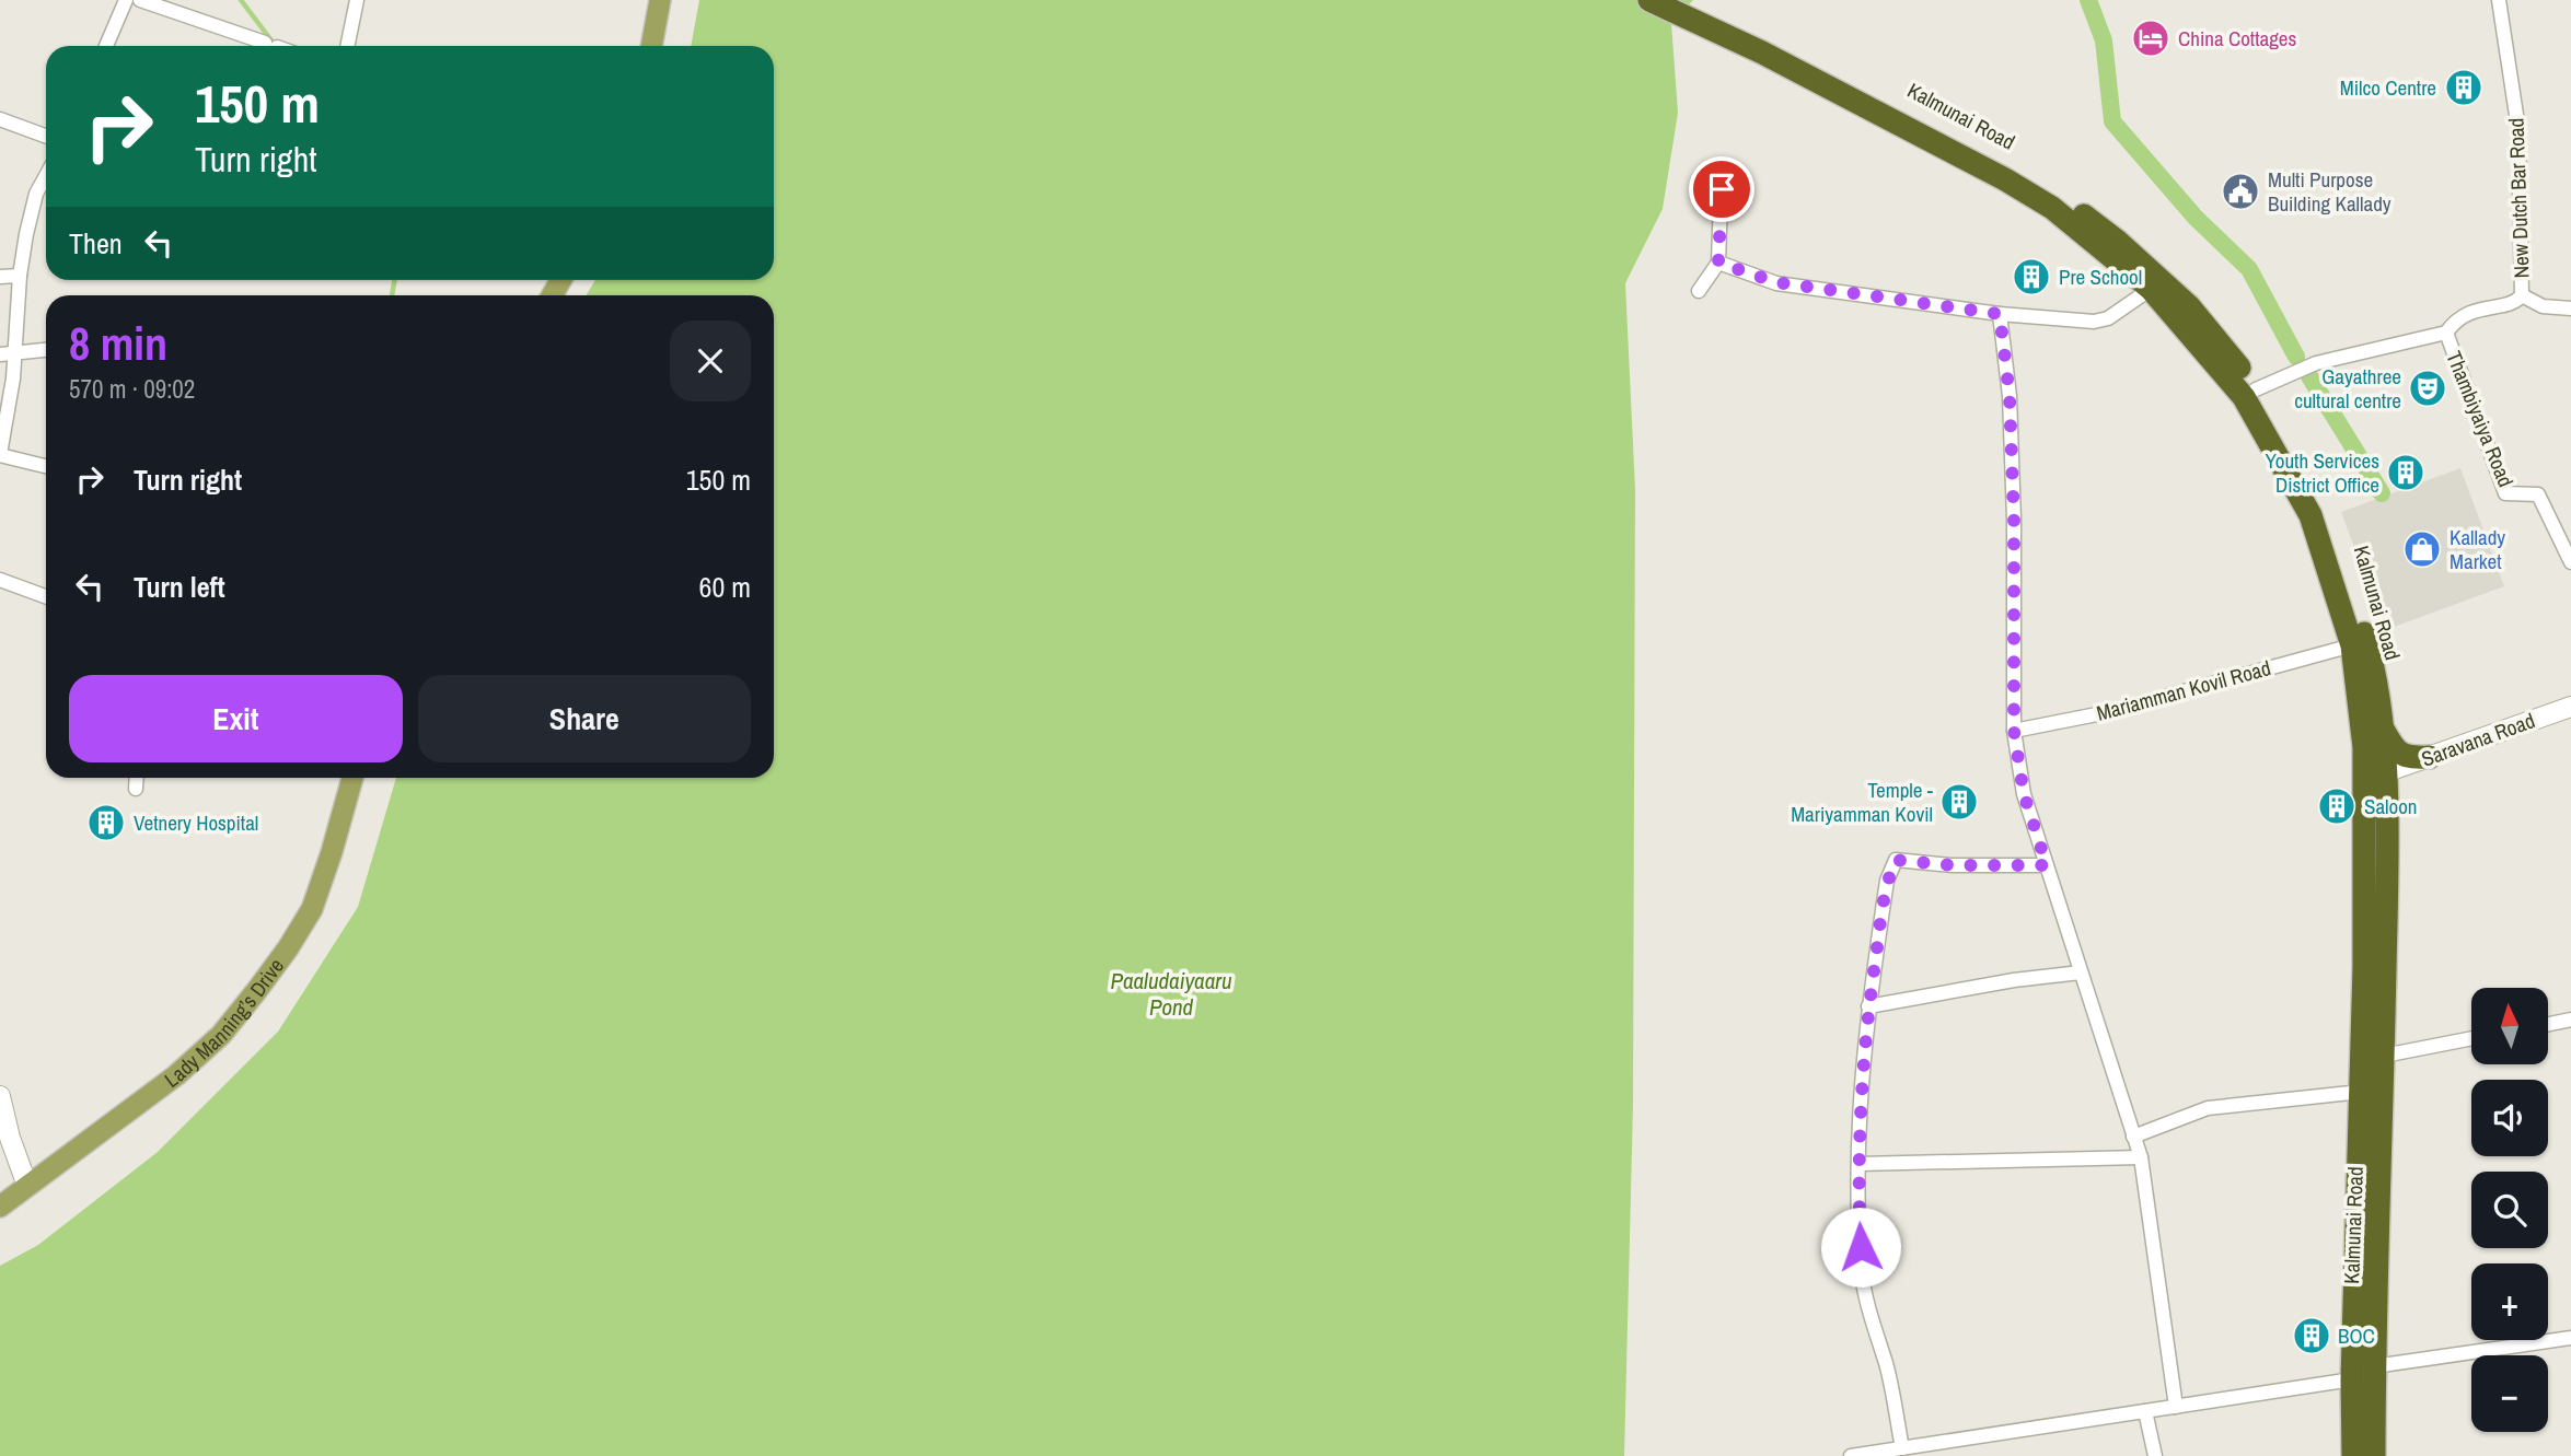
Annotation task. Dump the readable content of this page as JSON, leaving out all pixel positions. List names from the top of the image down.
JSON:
{
  "streets": {
    "highway": ["Kalmunai Road"],
    "main road": ["Lady Manning’s Drive"],
    "street": [
      "New Dutch Bar Road",
      "Thambiyaiya Road",
      "Mariamman Kovil Road",
      "Saravana Road"
    ]
  },
  "crossings": [
    ["Kalmunai Road", "New Dutch Bar Road"],
    ["Kalmunai Road", "Mariamman Kovil Road"],
    ["Kalmunai Road", "Saravana Road"],
    ["New Dutch Bar Road", "Thambiyaiya Road"]
  ],
  "water": ["Paaludaiyaaru Pond"],
  "places": {
    "hotel": ["China Cottages"],
    "building": [
      "Milco Centre",
      "Pre School",
      "Youth Services District Office",
      "Temple - Mariyamman Kovil",
      "Saloon",
      "Vetnery Hospital",
      "BOC"
    ],
    "public building": ["Multi Purpose Building Kallady"],
    "theatre": ["Gayathree cultural centre"],
    "shop": ["Kallady Market"]
  },
  "north": "top",
  "page": {
    "turn": ["150 m", "Turn right"],
    "then": "Then",
    "heading": ["8 min", "570 m · 09:02"],
    "list": [
      {
        "name": "Turn right",
        "value": "150 m"
      },
      {
        "name": "Turn left",
        "value": "60 m"
      }
    ],
    "buttons": ["Exit", "Share"],
    "map_buttons": ["+", "−"]
  }
}
